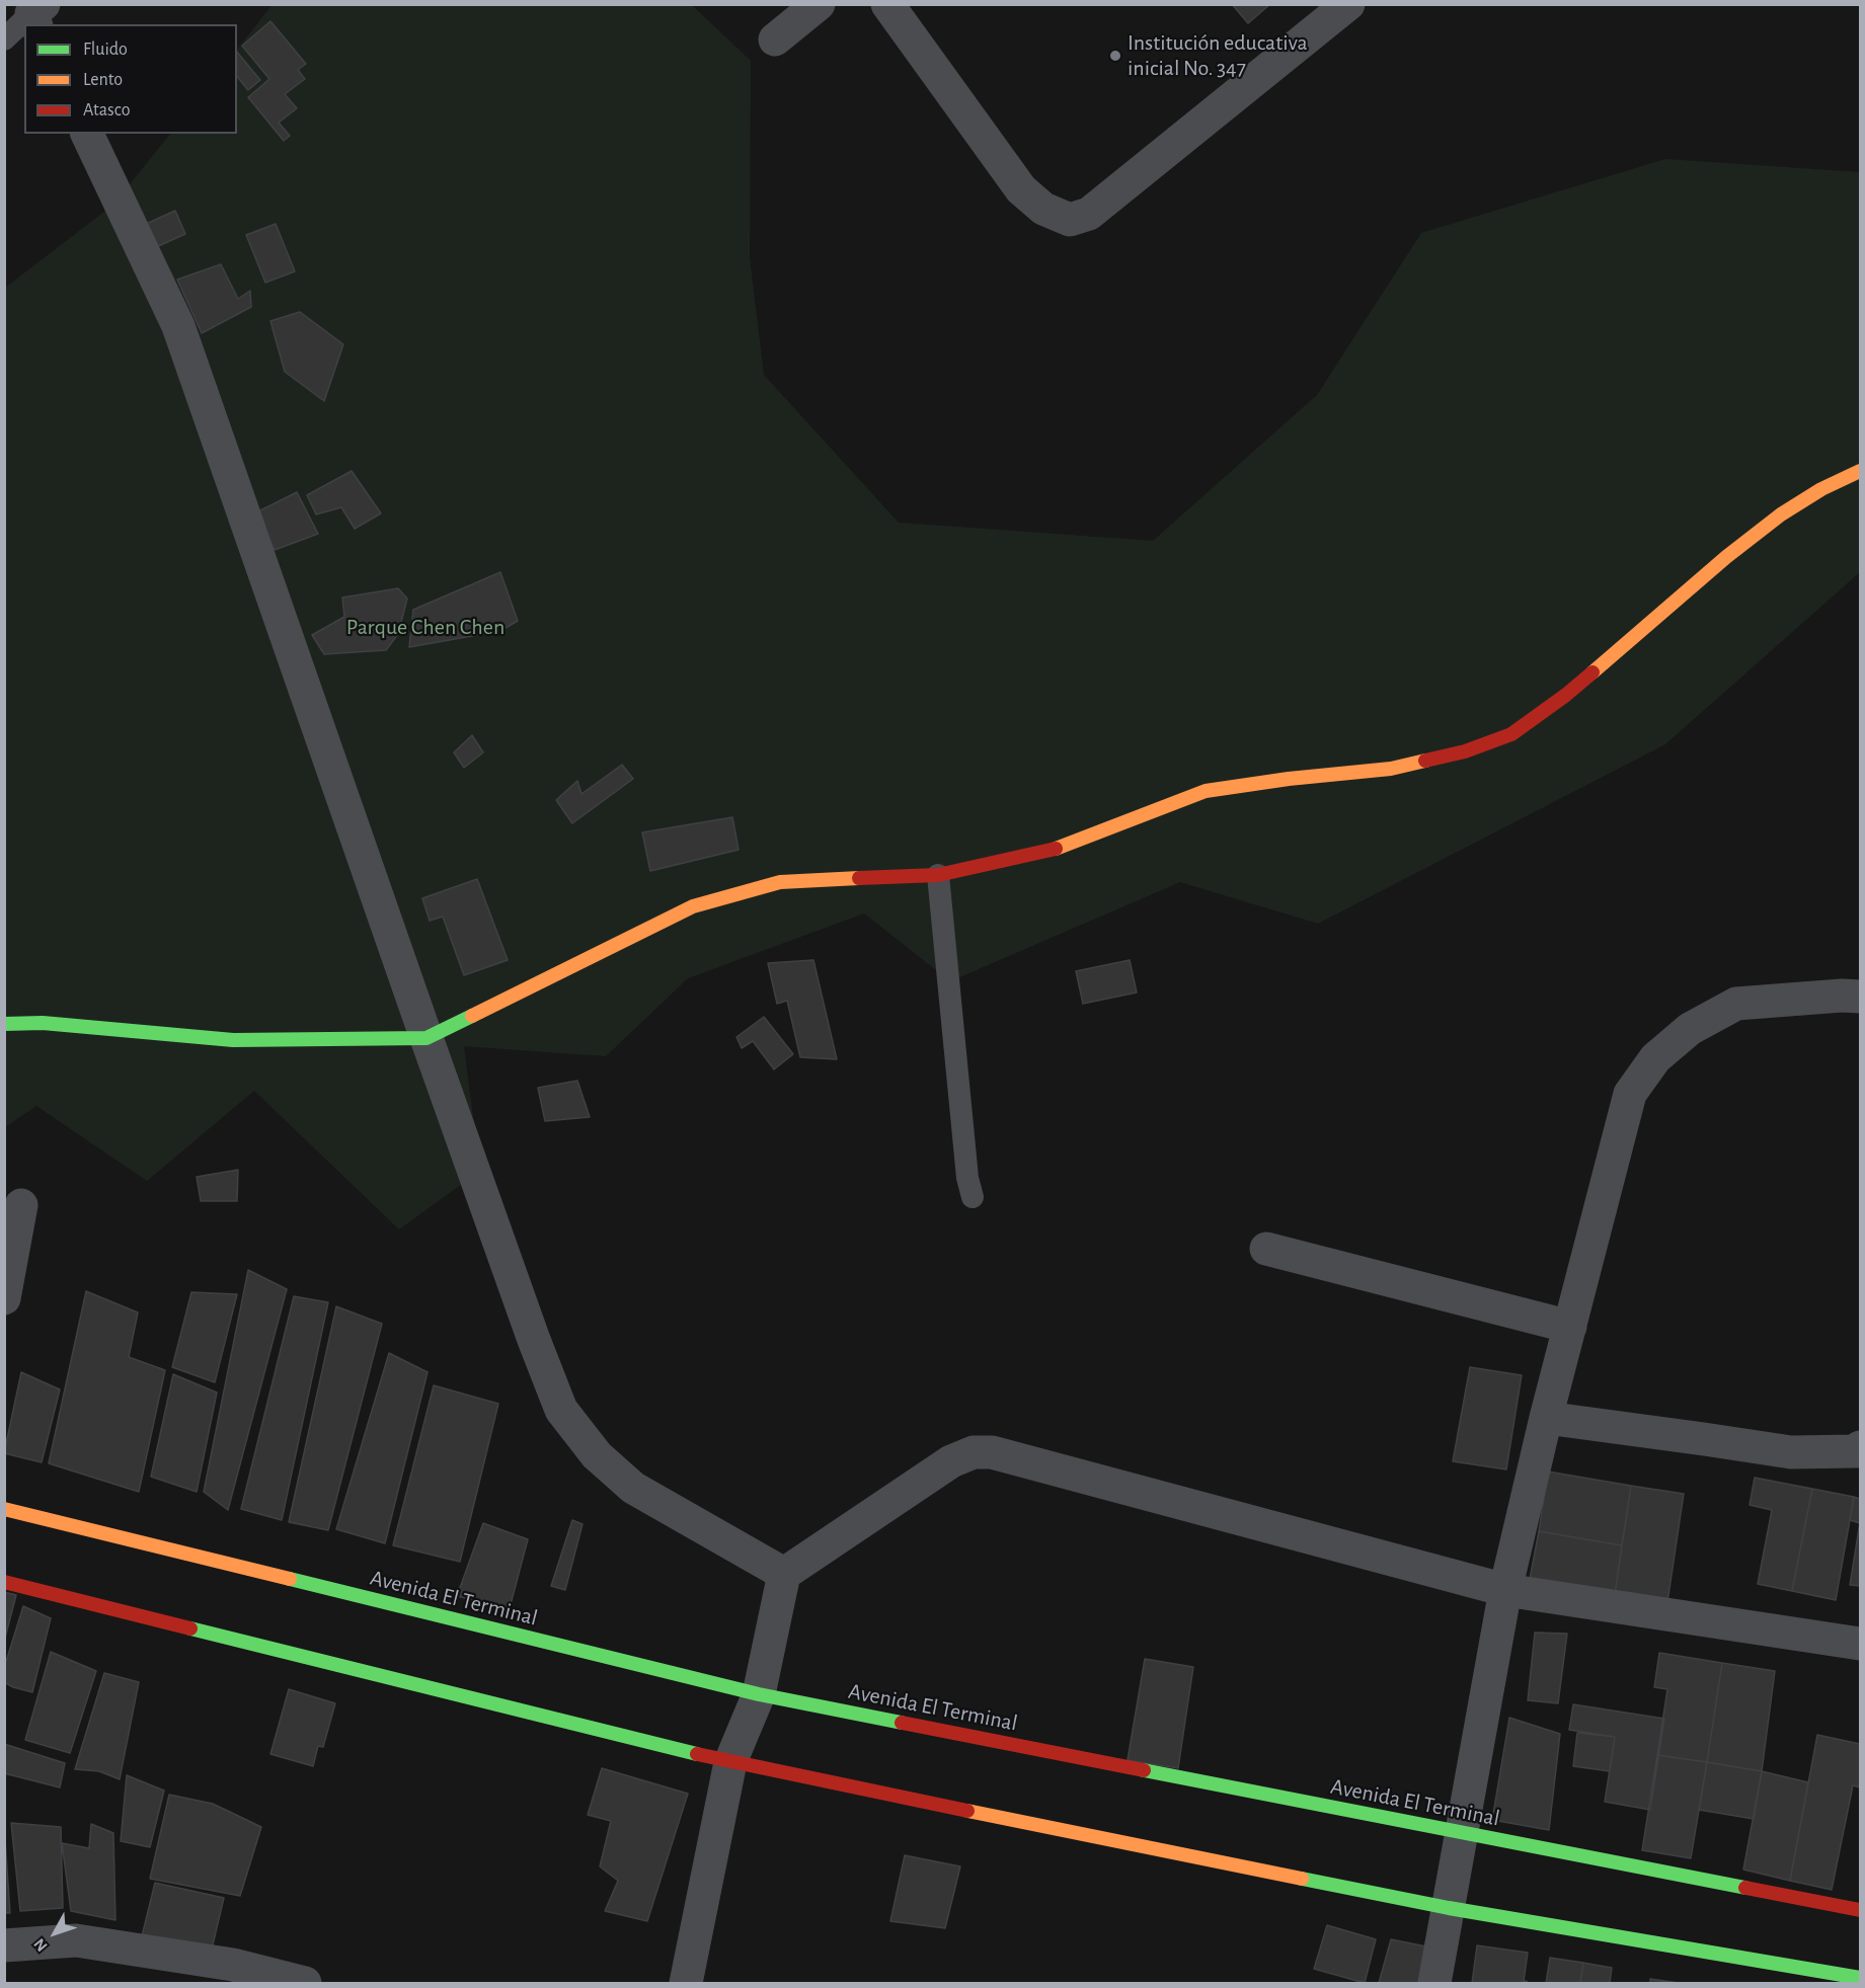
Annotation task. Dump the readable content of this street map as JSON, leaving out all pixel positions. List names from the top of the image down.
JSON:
{
  "streets": {
    "street": ["Avenida El Terminal"]
  },
  "parks": ["Parque Chen Chen"],
  "places": ["Institución educativa inicial No. 347"],
  "legend": ["Fluido", "Lento", "Atasco"],
  "north": "bottom left"
}
